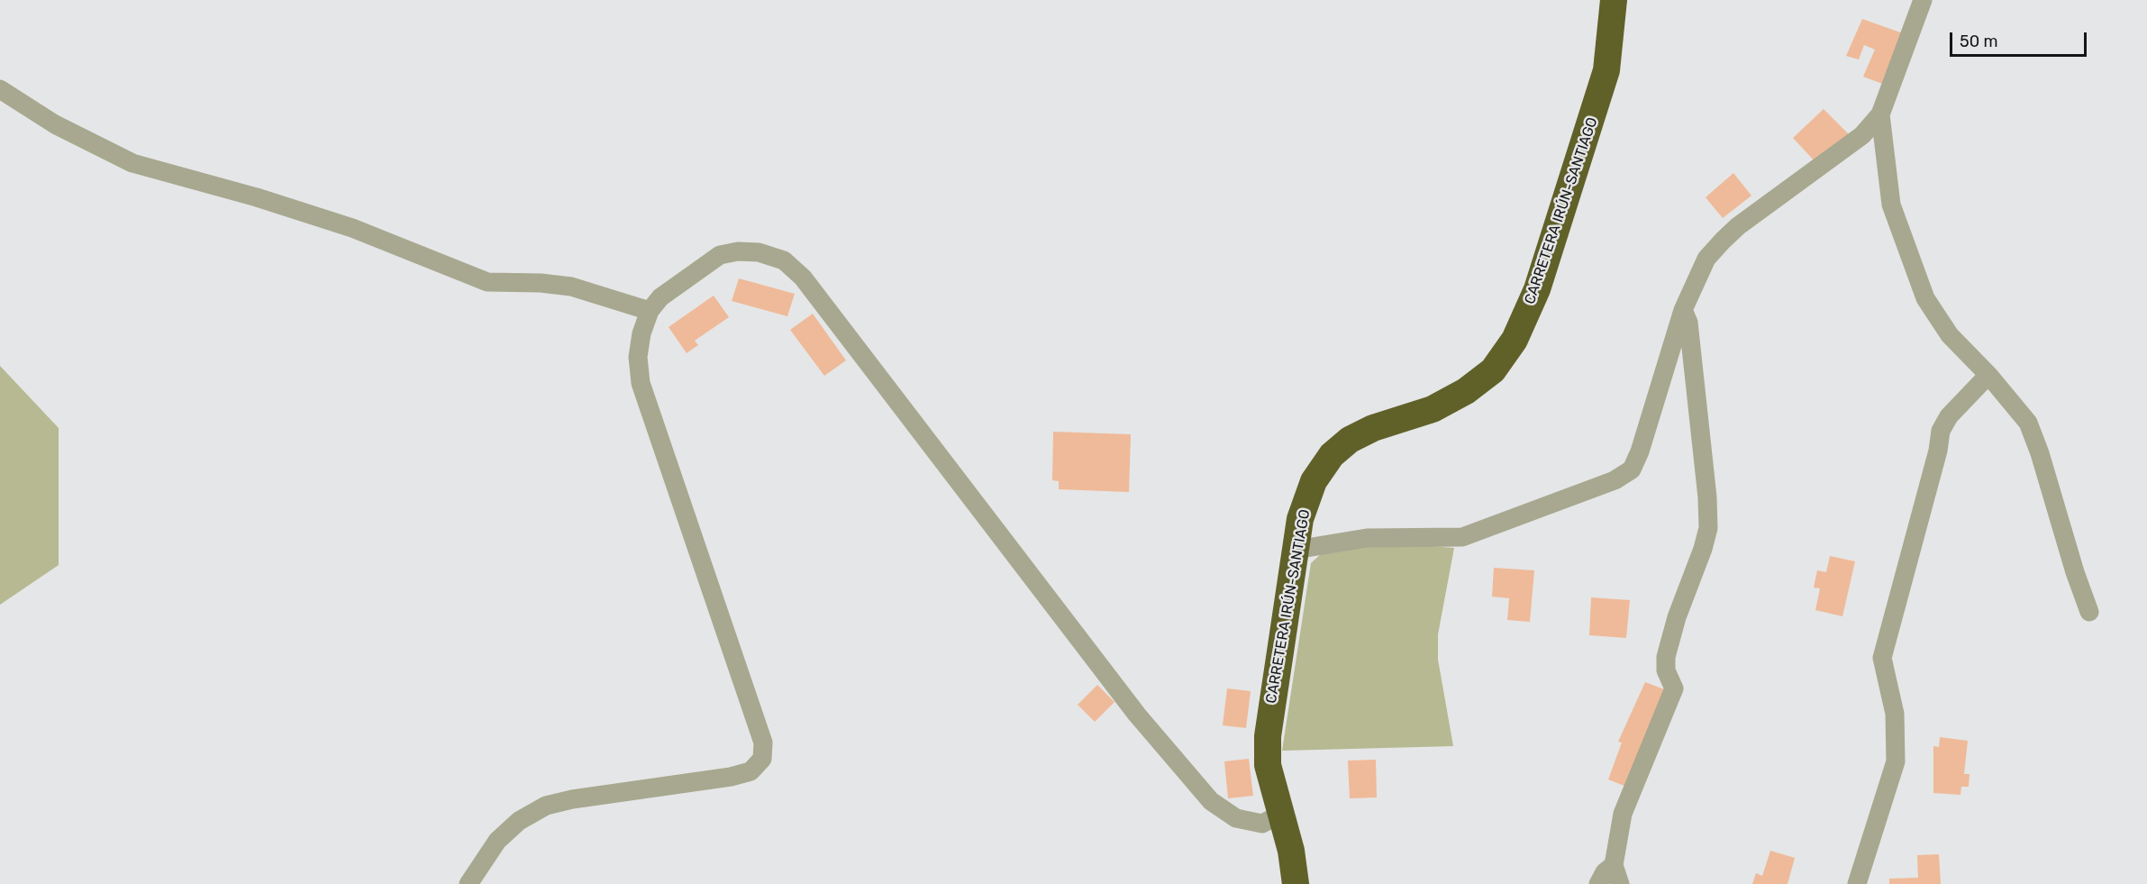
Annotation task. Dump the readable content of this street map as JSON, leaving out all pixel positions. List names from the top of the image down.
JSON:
{
  "streets": {
    "highway": ["CARRETERA IRÚN-SANTIAGO"]
  },
  "scale_bar": "50 m"
}
